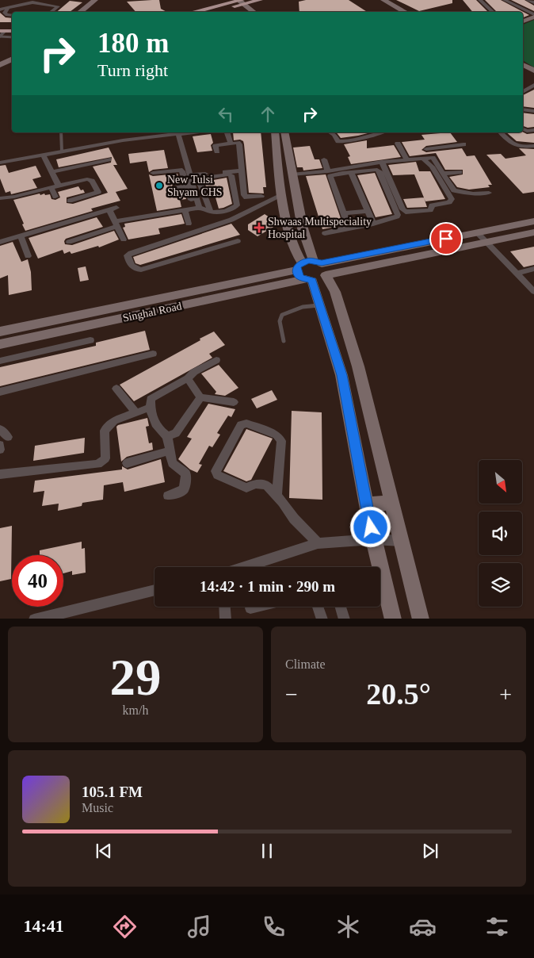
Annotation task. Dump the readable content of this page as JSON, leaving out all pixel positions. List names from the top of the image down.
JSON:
{
  "streets": {
    "street": ["Singhal Road"]
  },
  "places": {
    "other": ["New Tulsi Shyam CHS"],
    "health": ["Shwaas Multispeciality Hospital"]
  },
  "north": "bottom right",
  "page": {
    "turn": ["180 m", "Turn right"],
    "limit": "40",
    "trip": "14:42 · 1 min · 290 m",
    "tile": [
      ["29", "km/h"],
      "Climate"
    ],
    "heat": ["−", "20.5°", "+"],
    "song": ["105.1 FM", "Music"],
    "tabs": "14:41"
  }
}
